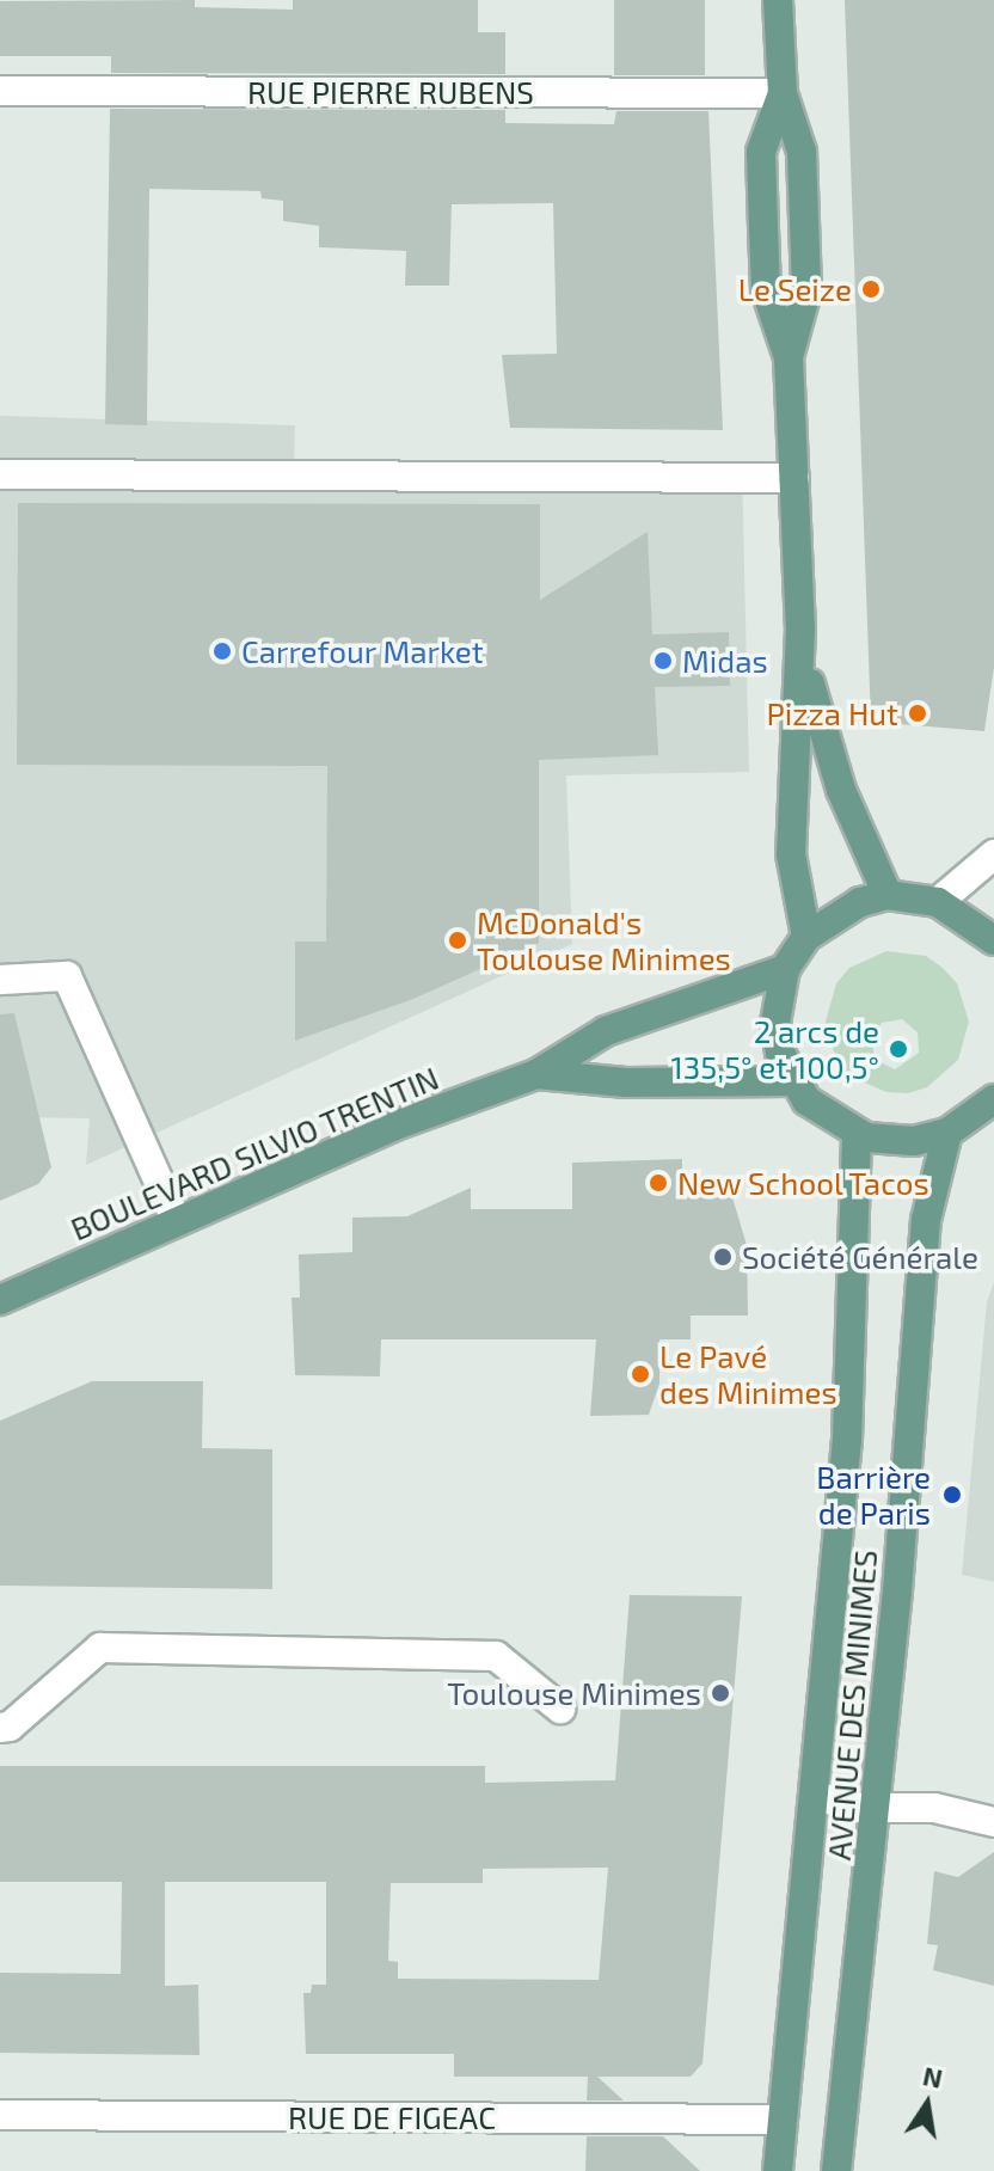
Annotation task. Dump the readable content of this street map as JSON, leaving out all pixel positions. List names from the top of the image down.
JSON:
{
  "streets": {
    "main road": ["BOULEVARD SILVIO TRENTIN", "AVENUE DES MINIMES"],
    "street": ["RUE PIERRE RUBENS", "RUE DE FIGEAC"]
  },
  "crossings": [
    ["AVENUE DES MINIMES", "RUE DE FIGEAC"]
  ],
  "places": [
    "Le Seize",
    "Carrefour Market",
    "Midas",
    "Pizza Hut",
    "McDonald's Toulouse Minimes",
    "2 arcs de 135,5° et 100,5°",
    "New School Tacos",
    "Société Générale",
    "Le Pavé des Minimes",
    "Barrière de Paris",
    "Toulouse Minimes"
  ],
  "north": "top"
}
